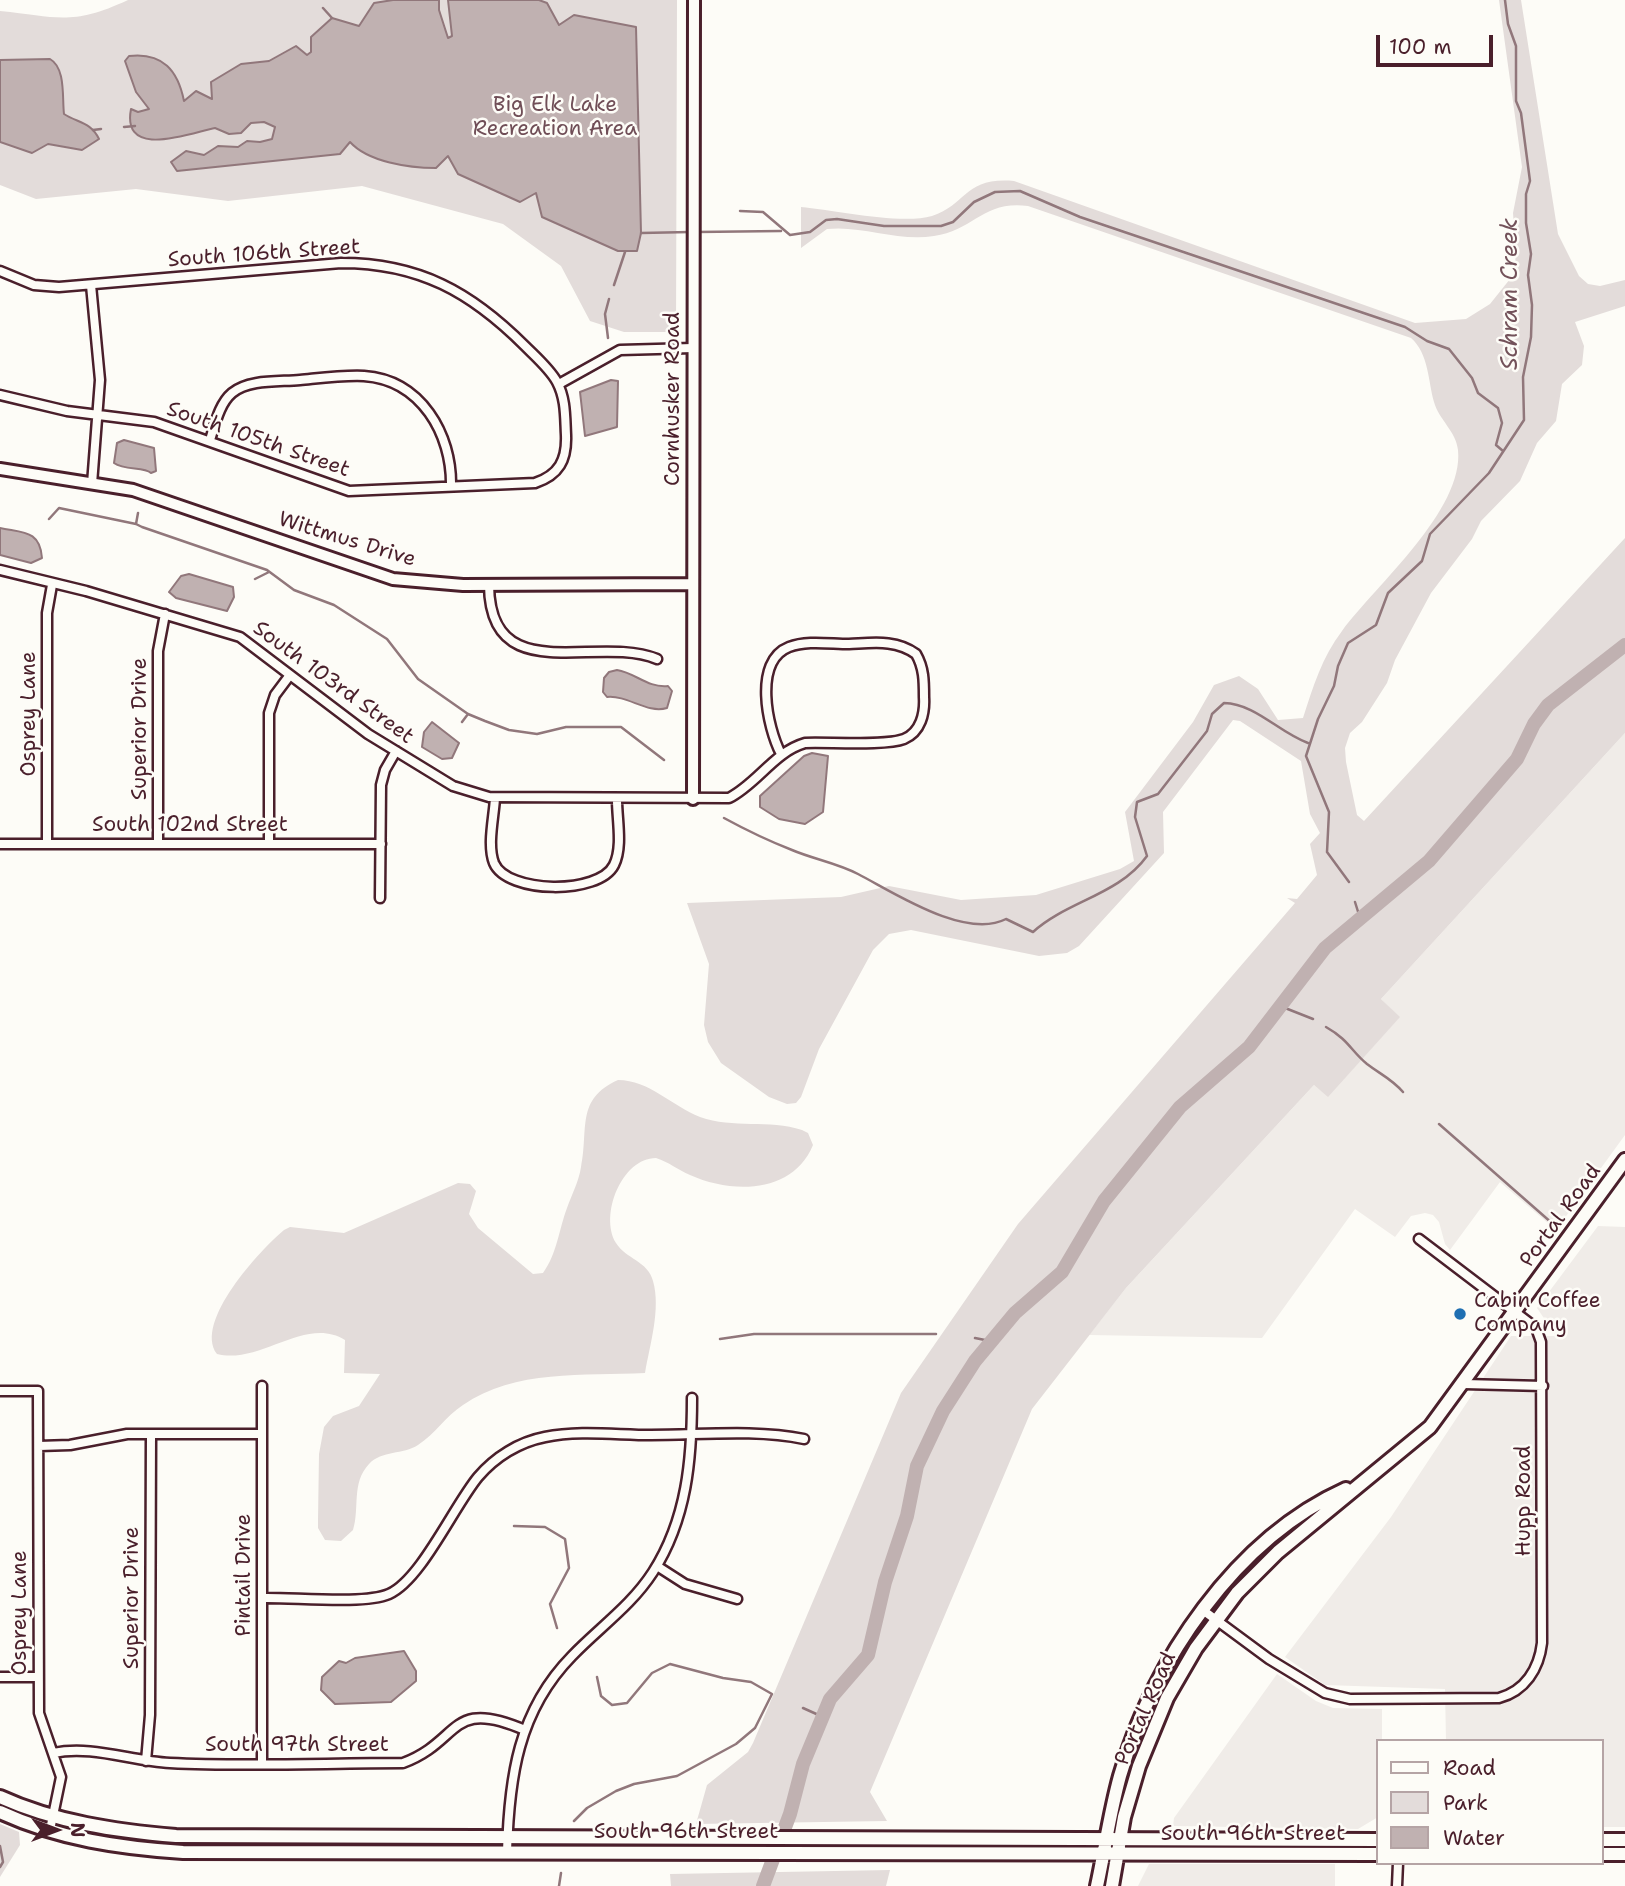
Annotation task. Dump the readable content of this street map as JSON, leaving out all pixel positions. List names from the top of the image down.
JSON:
{
  "streets": {
    "main road": ["Portal Road", "South 96th Street"],
    "street": [
      "South 106th Street",
      "Cornhusker Road",
      "South 105th Street",
      "Wittmus Drive",
      "South 103rd Street",
      "Osprey Lane",
      "Superior Drive",
      "South 102nd Street",
      "Hupp Road",
      "Pintail Drive",
      "South 97th Street"
    ]
  },
  "crossings": [
    ["South 106th Street", "South 105th Street"],
    ["Cornhusker Road", "Wittmus Drive"],
    ["Cornhusker Road", "South 103rd Street"],
    ["South 103rd Street", "Osprey Lane"],
    ["South 103rd Street", "Superior Drive"],
    ["Osprey Lane", "South 102nd Street"],
    ["Osprey Lane", "South 97th Street"],
    ["Osprey Lane", "South 96th Street"],
    ["Superior Drive", "South 102nd Street"],
    ["Superior Drive", "South 97th Street"],
    ["Portal Road", "Hupp Road"],
    ["Portal Road", "South 96th Street"],
    ["Pintail Drive", "South 97th Street"]
  ],
  "water": ["Schram Creek"],
  "parks": ["Big Elk Lake Recreation Area"],
  "places": ["Cabin Coffee Company"],
  "legend": ["Road", "Park", "Water"],
  "scale_bar": "100 m",
  "north": "right"
}
